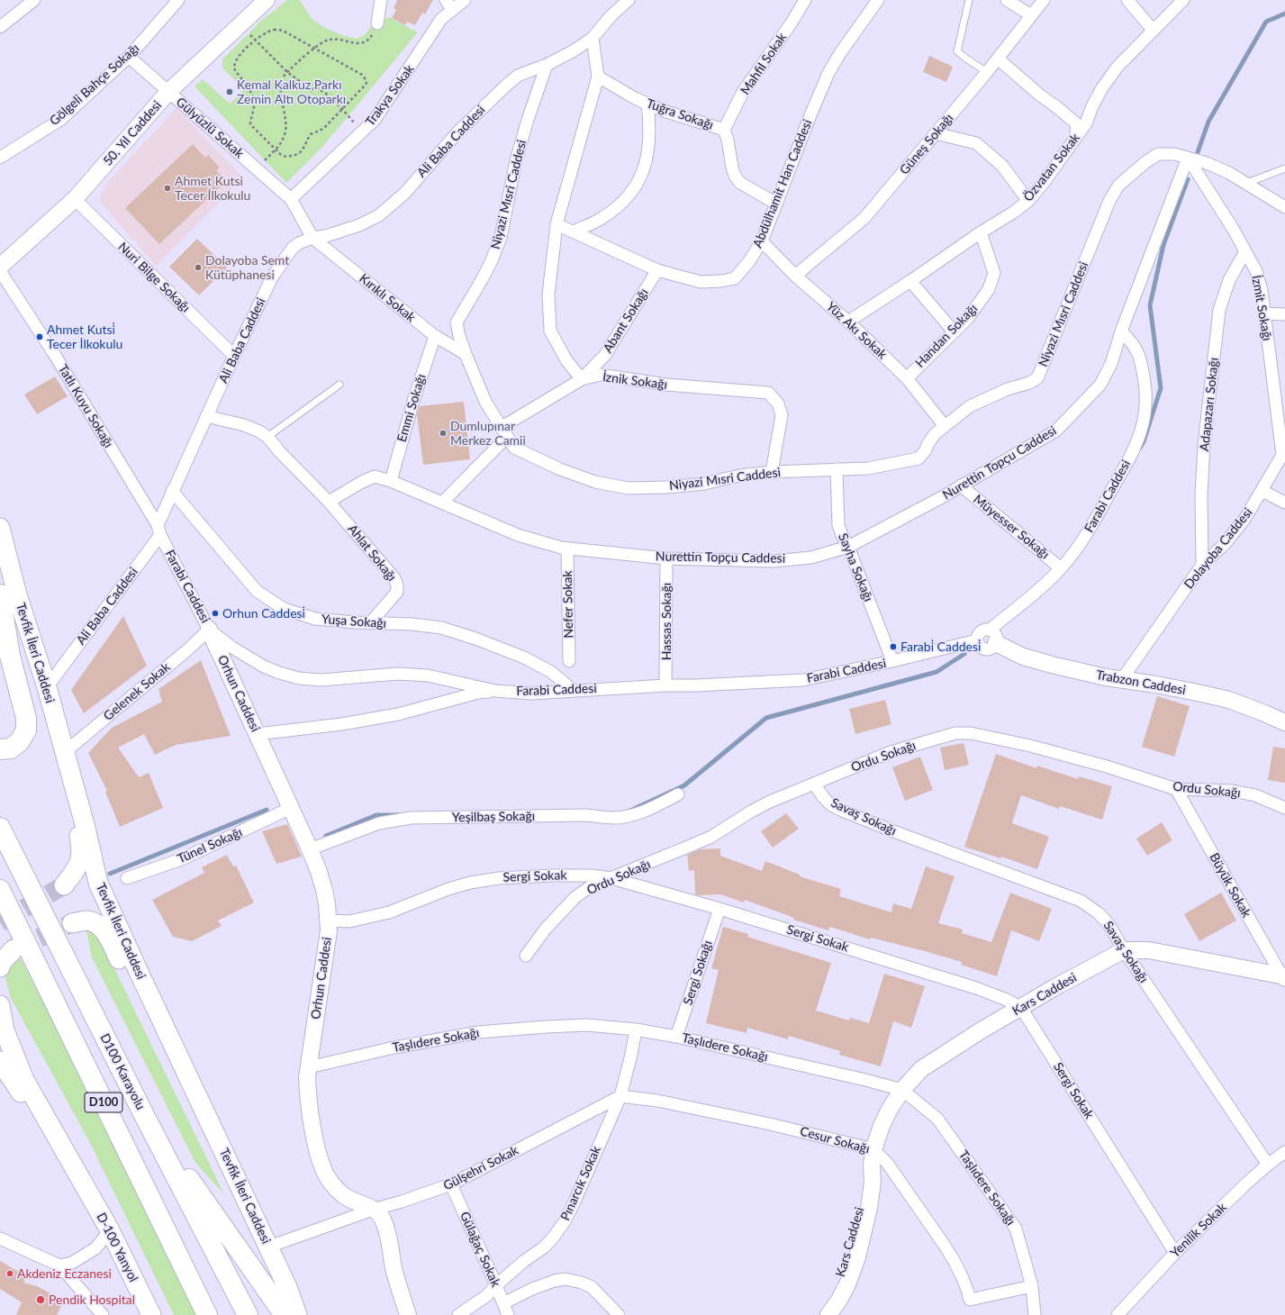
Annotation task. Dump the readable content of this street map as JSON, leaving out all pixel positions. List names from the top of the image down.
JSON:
{
  "streets": {
    "highway": ["D100 Karayolu", "D100"],
    "main road": ["Tevfik İleri Caddesi", "D-100 Yanyol"],
    "street": [
      "Mahfil Sokak",
      "Gölgeli Bahçe Sokağı",
      "Trakya Sokak",
      "Tuğra Sokağı",
      "Gülyüzlü Sokak",
      "50. Yıl Caddesi",
      "Ali Baba Caddesi",
      "Güneş Sokağı",
      "Özvatan Sokak",
      "Abdülhamit Han Caddesi",
      "Niyazi Mısri Caddesi",
      "Nuri Bilge Sokağı",
      "Kırıklı Sokak",
      "İzmit Sokağı",
      "Abant Sokağı",
      "Yüz Akı Sokak",
      "Handan Sokağı",
      "İznik Sokağı",
      "Adapazarı Sokağı",
      "Tatlı Kuyu Sokağı",
      "Emmi Sokağı",
      "Nurettin Topçu Caddesi",
      "Farabi Caddesi",
      "Müyesser Sokağı",
      "Dolayoba Caddesi",
      "Ahlat Sokağı",
      "Sayha Sokağı",
      "Nefer Sokak",
      "Yuşa Sokağı",
      "Hassas Sokağı",
      "Trabzon Caddesi",
      "Gelenek Sokak",
      "Orhun Caddesi",
      "Ordu Sokağı",
      "Yeşilbaş Sokağı",
      "Savaş Sokağı",
      "Tünel Sokağı",
      "Sergi Sokak",
      "Büyük Sokak",
      "Sergi Sokağı",
      "Kars Caddesi",
      "Taşlıdere Sokağı",
      "Cesur Sokağı",
      "Gülşehri Sokak",
      "Pınarcık Sokak",
      "Yenilik Sokak",
      "Gülağaç Sokak"
    ]
  },
  "crossings": [
    ["Mahfil Sokak", "Tuğra Sokağı"],
    ["Gölgeli Bahçe Sokağı", "Gülyüzlü Sokak"],
    ["Trakya Sokak", "Gülyüzlü Sokak"],
    ["Gülyüzlü Sokak", "50. Yıl Caddesi"],
    ["Gülyüzlü Sokak", "Ali Baba Caddesi"],
    ["Gülyüzlü Sokak", "Kırıklı Sokak"],
    ["50. Yıl Caddesi", "Nuri Bilge Sokağı"],
    ["Ali Baba Caddesi", "Niyazi Mısri Caddesi"],
    ["Ali Baba Caddesi", "Nuri Bilge Sokağı"],
    ["Ali Baba Caddesi", "Kırıklı Sokak"],
    ["Ali Baba Caddesi", "Tatlı Kuyu Sokağı"],
    ["Ali Baba Caddesi", "Farabi Caddesi"],
    ["Ali Baba Caddesi", "Yuşa Sokağı"],
    ["Ali Baba Caddesi", "Tevfik İleri Caddesi"],
    ["Güneş Sokağı", "Yüz Akı Sokak"],
    ["Özvatan Sokak", "Yüz Akı Sokak"],
    ["Özvatan Sokak", "Handan Sokağı"],
    ["Abdülhamit Han Caddesi", "Abant Sokağı"],
    ["Abdülhamit Han Caddesi", "Yüz Akı Sokak"],
    ["Niyazi Mısri Caddesi", "Kırıklı Sokak"],
    ["Niyazi Mısri Caddesi", "İzmit Sokağı"],
    ["Niyazi Mısri Caddesi", "Abant Sokağı"],
    ["Niyazi Mısri Caddesi", "Yüz Akı Sokak"],
    ["Niyazi Mısri Caddesi", "İznik Sokağı"],
    ["Niyazi Mısri Caddesi", "Nurettin Topçu Caddesi"],
    ["Niyazi Mısri Caddesi", "Sayha Sokağı"],
    ["Kırıklı Sokak", "Emmi Sokağı"],
    ["İzmit Sokağı", "Adapazarı Sokağı"],
    ["İzmit Sokağı", "Nurettin Topçu Caddesi"],
    ["İzmit Sokağı", "Dolayoba Caddesi"],
    ["Abant Sokağı", "İznik Sokağı"],
    ["Abant Sokağı", "Nurettin Topçu Caddesi"],
    ["Yüz Akı Sokak", "Handan Sokağı"],
    ["Adapazarı Sokağı", "Dolayoba Caddesi"],
    ["Tatlı Kuyu Sokağı", "Farabi Caddesi"],
    ["Emmi Sokağı", "Nurettin Topçu Caddesi"],
    ["Nurettin Topçu Caddesi", "Farabi Caddesi"],
    ["Nurettin Topçu Caddesi", "Müyesser Sokağı"],
    ["Nurettin Topçu Caddesi", "Ahlat Sokağı"],
    ["Nurettin Topçu Caddesi", "Sayha Sokağı"],
    ["Nurettin Topçu Caddesi", "Nefer Sokak"],
    ["Nurettin Topçu Caddesi", "Hassas Sokağı"],
    ["Farabi Caddesi", "Müyesser Sokağı"],
    ["Farabi Caddesi", "Sayha Sokağı"],
    ["Farabi Caddesi", "Yuşa Sokağı"],
    ["Farabi Caddesi", "Hassas Sokağı"],
    ["Farabi Caddesi", "Trabzon Caddesi"],
    ["Farabi Caddesi", "Gelenek Sokak"],
    ["Farabi Caddesi", "Orhun Caddesi"],
    ["Dolayoba Caddesi", "Trabzon Caddesi"],
    ["Ahlat Sokağı", "Yuşa Sokağı"],
    ["Tevfik İleri Caddesi", "Gelenek Sokak"],
    ["Tevfik İleri Caddesi", "Gülşehri Sokak"],
    ["Gelenek Sokak", "Orhun Caddesi"],
    ["Orhun Caddesi", "Yeşilbaş Sokağı"],
    ["Orhun Caddesi", "Tünel Sokağı"],
    ["Orhun Caddesi", "Sergi Sokak"],
    ["Orhun Caddesi", "Taşlıdere Sokağı"],
    ["Orhun Caddesi", "Gülşehri Sokak"],
    ["Ordu Sokağı", "Savaş Sokağı"],
    ["Ordu Sokağı", "Sergi Sokak"],
    ["Ordu Sokağı", "Büyük Sokak"],
    ["Savaş Sokağı", "Kars Caddesi"],
    ["Savaş Sokağı", "Yenilik Sokak"],
    ["Sergi Sokak", "Sergi Sokağı"],
    ["Sergi Sokak", "Kars Caddesi"],
    ["Sergi Sokak", "Yenilik Sokak"],
    ["Büyük Sokak", "Kars Caddesi"],
    ["Sergi Sokağı", "Taşlıdere Sokağı"],
    ["Kars Caddesi", "Taşlıdere Sokağı"],
    ["Kars Caddesi", "Cesur Sokağı"],
    ["Taşlıdere Sokağı", "Cesur Sokağı"],
    ["Cesur Sokağı", "Gülşehri Sokak"],
    ["Cesur Sokağı", "Pınarcık Sokak"],
    ["Gülşehri Sokak", "Pınarcık Sokak"],
    ["Gülşehri Sokak", "Gülağaç Sokak"],
    ["Pınarcık Sokak", "Gülağaç Sokak"]
  ],
  "places": [
    "Kemal Kalkuz Parkı Zemin Altı Otoparkı",
    "Ahmet Kutsi Tecer İlkokulu",
    "Dolayoba Semt Kütüphanesi",
    "Ahmet Kutsi̇ Tecer İlkokulu",
    "Dumlupınar Merkez Camii",
    "Orhun Caddesi̇",
    "Farabi̇ Caddesi̇",
    "Akdeniz Eczanesi",
    "Pendik Hospital"
  ]
}
